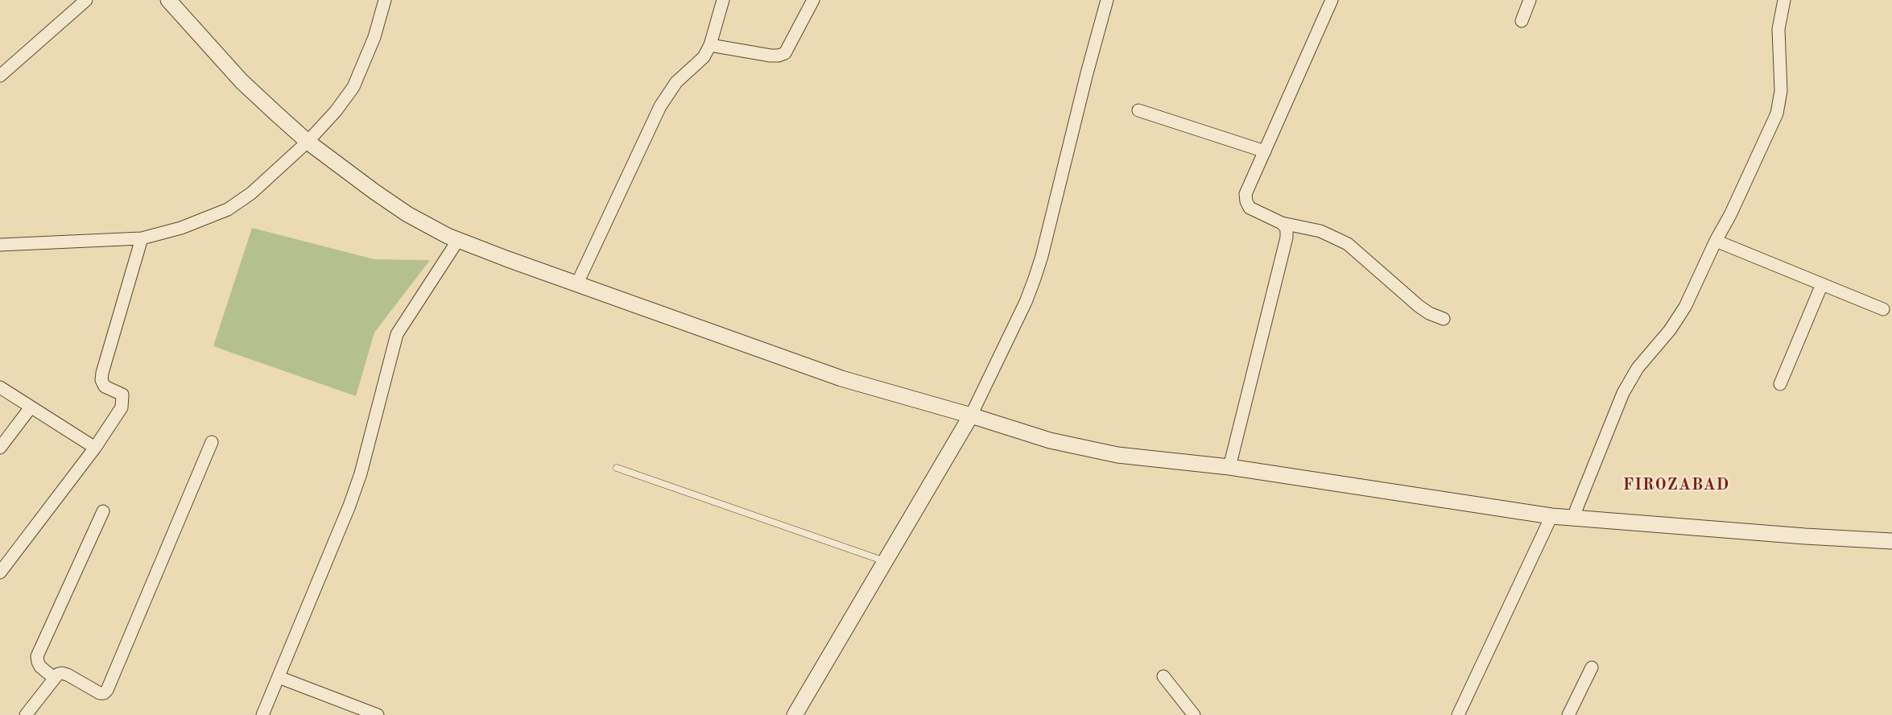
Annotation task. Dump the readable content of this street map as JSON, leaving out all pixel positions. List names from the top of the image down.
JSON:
{
  "districts": ["FIROZABAD"]
}
